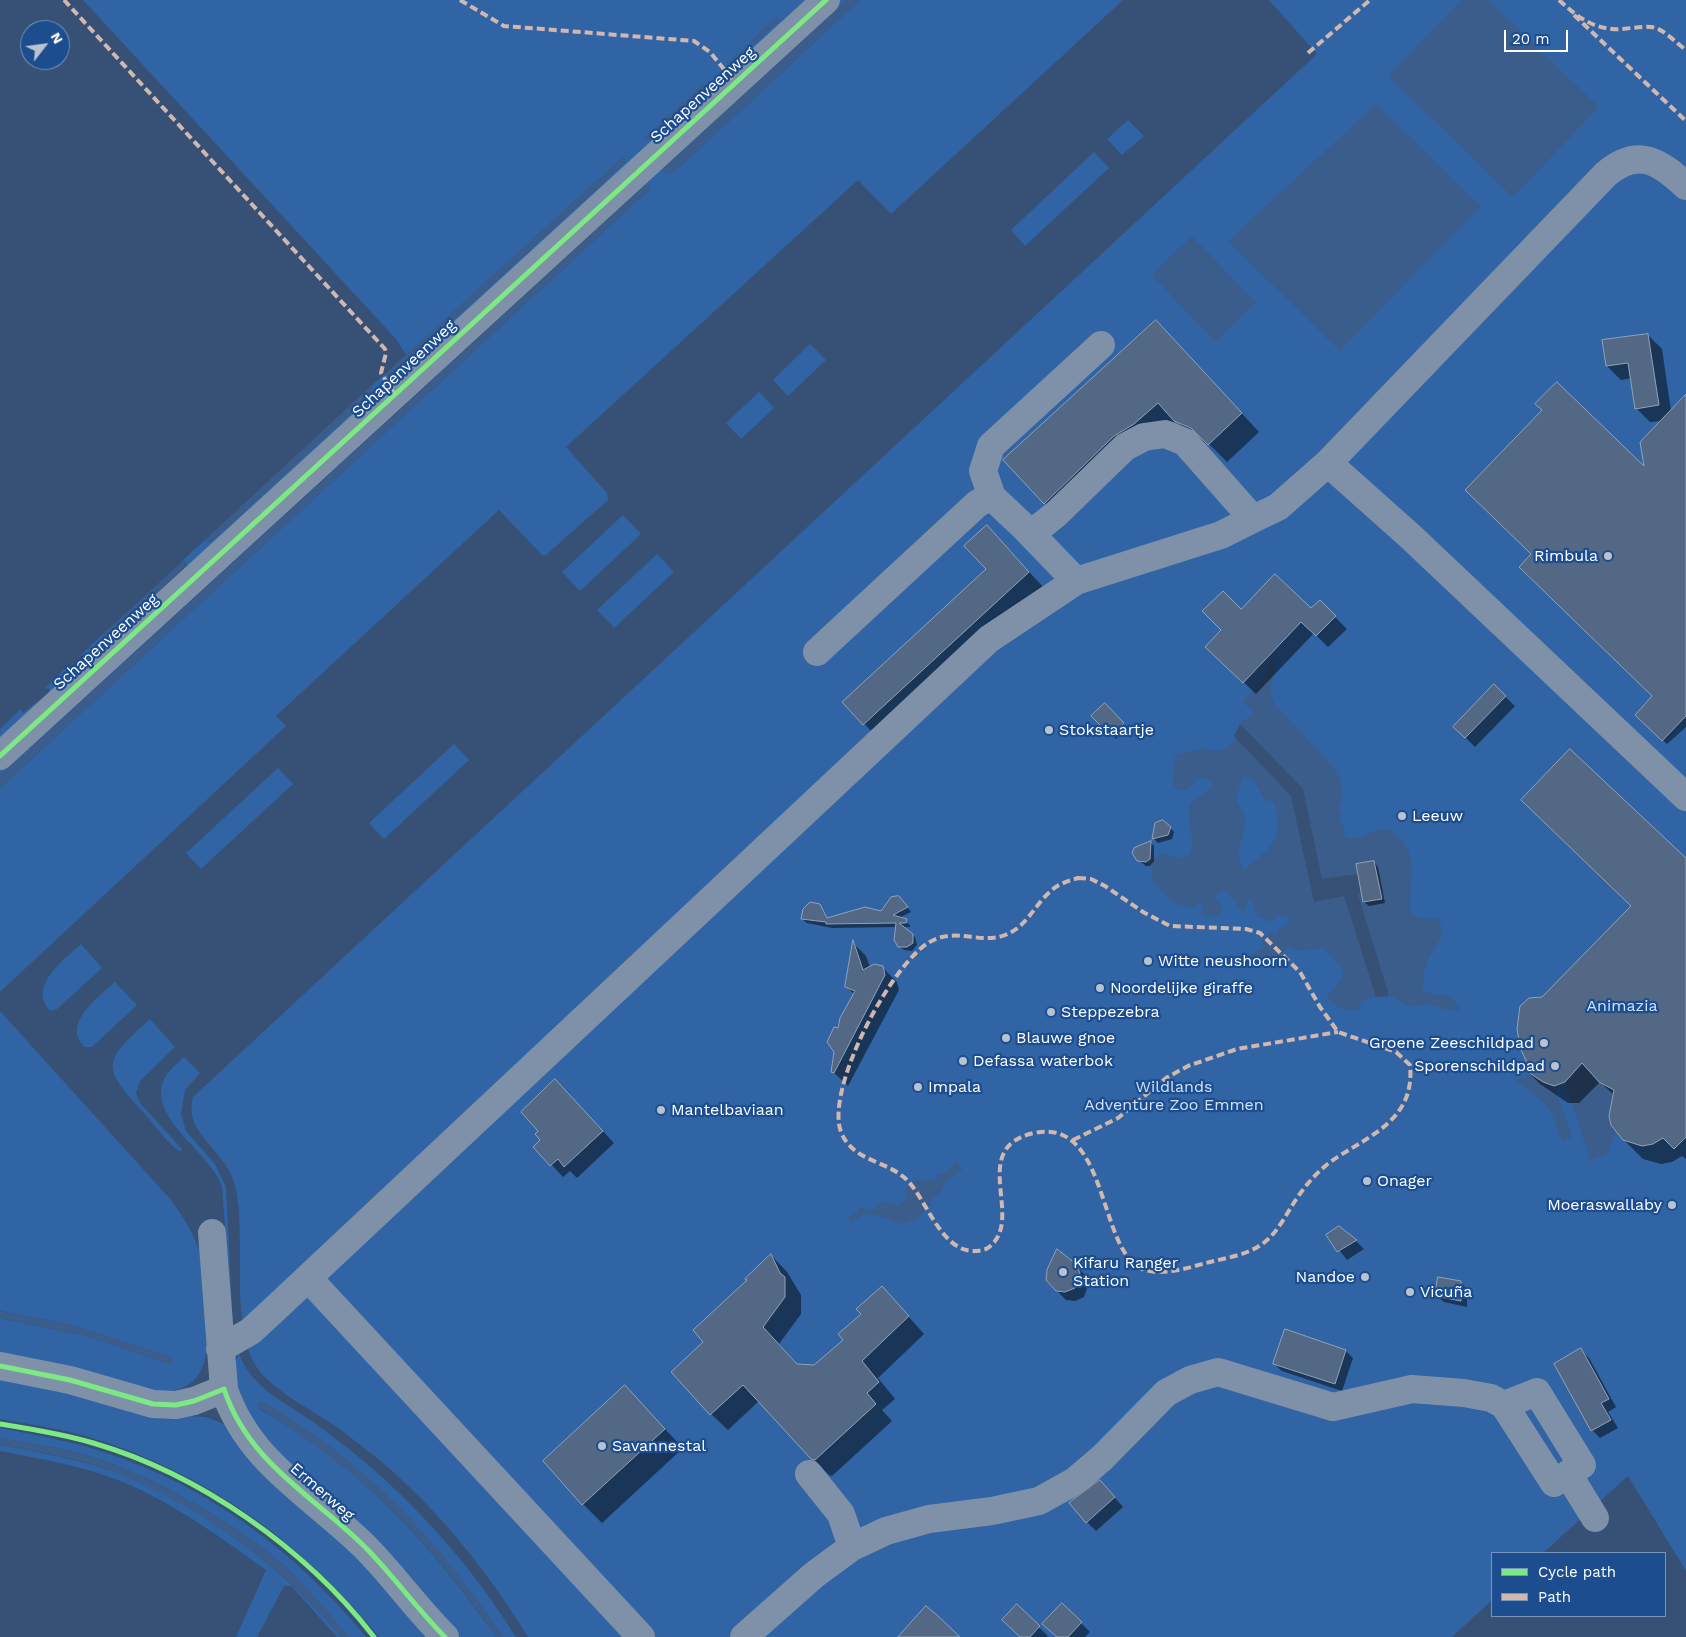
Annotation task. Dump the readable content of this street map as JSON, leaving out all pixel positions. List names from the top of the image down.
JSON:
{
  "streets": {
    "street": ["Schapenveenweg", "Ermerweg"]
  },
  "parks": ["Animazia", "Wildlands Adventure Zoo Emmen"],
  "places": [
    "Rimbula",
    "Stokstaartje",
    "Leeuw",
    "Witte neushoorn",
    "Noordelijke giraffe",
    "Steppezebra",
    "Blauwe gnoe",
    "Groene Zeeschildpad",
    "Defassa waterbok",
    "Sporenschildpad",
    "Impala",
    "Mantelbaviaan",
    "Onager",
    "Moeraswallaby",
    "Kifaru Ranger Station",
    "Nandoe",
    "Vicuña",
    "Savannestal"
  ],
  "legend": ["Cycle path", "Path"],
  "scale_bar": "20 m",
  "north": "top right"
}
